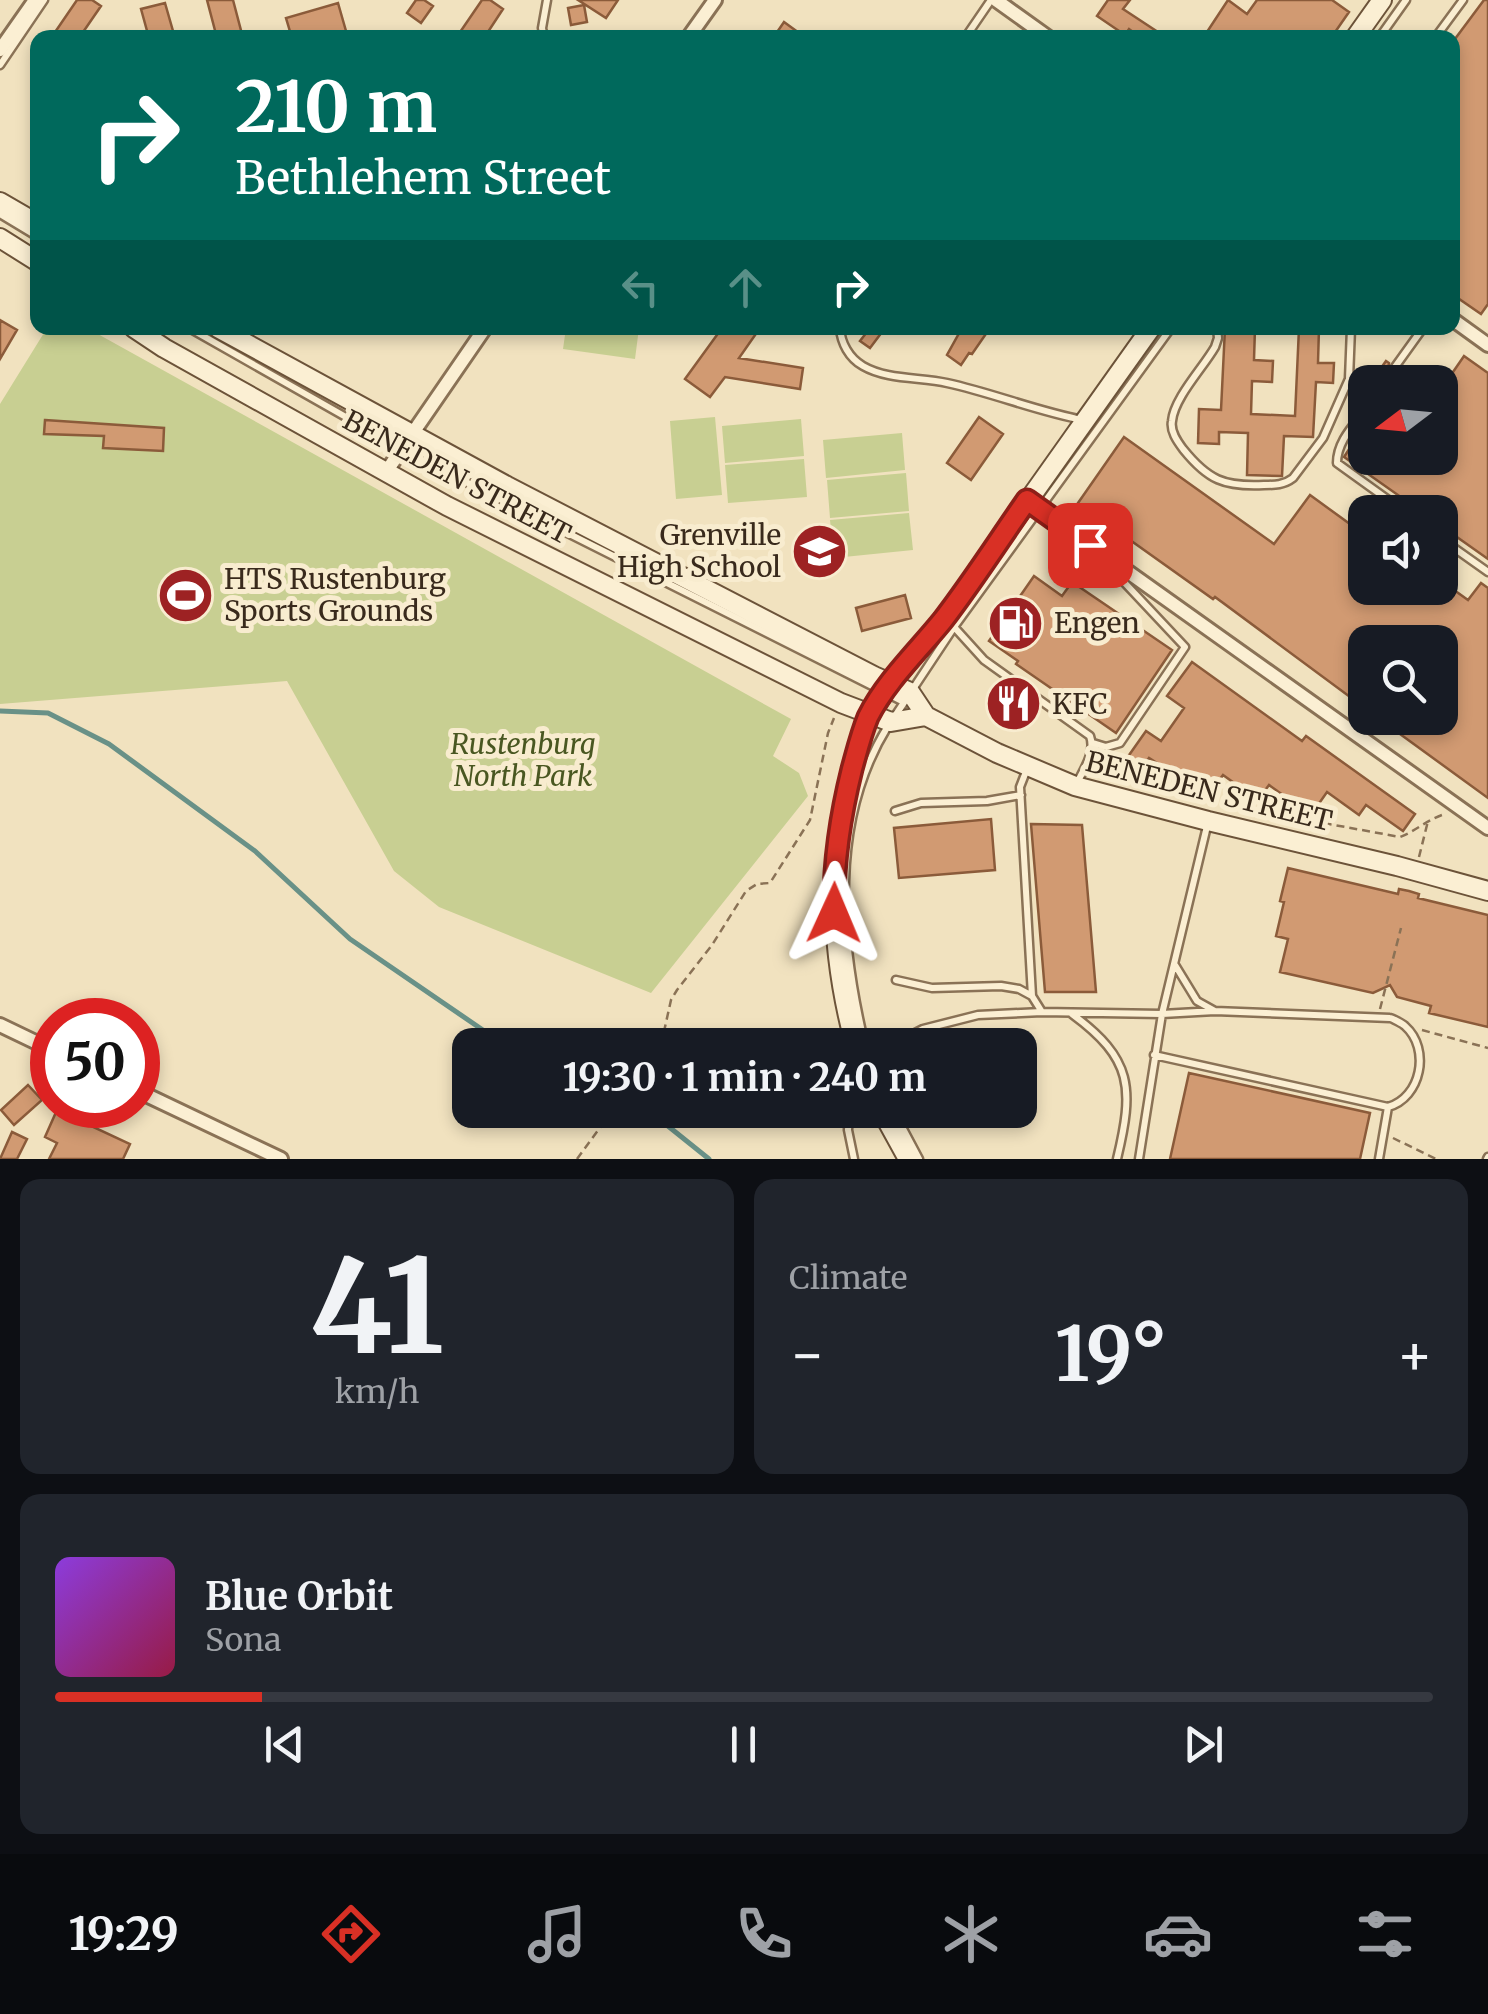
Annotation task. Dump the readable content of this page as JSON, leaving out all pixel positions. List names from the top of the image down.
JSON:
{
  "streets": {
    "main road": ["BENEDEN STREET"]
  },
  "parks": ["Rustenburg North Park"],
  "places": {
    "school or university": ["Grenville High School"],
    "sports": ["HTS Rustenburg Sports Grounds"],
    "fuel station": ["Engen"],
    "restaurant": ["KFC"]
  },
  "north": "left",
  "page": {
    "turn": ["210 m", "Bethlehem Street"],
    "limit": "50",
    "trip": "19:30 · 1 min · 240 m",
    "tile": [
      ["41", "km/h"],
      "Climate"
    ],
    "heat": ["−", "19°", "+"],
    "song": ["Blue Orbit", "Sona"],
    "tabs": "19:29"
  }
}
